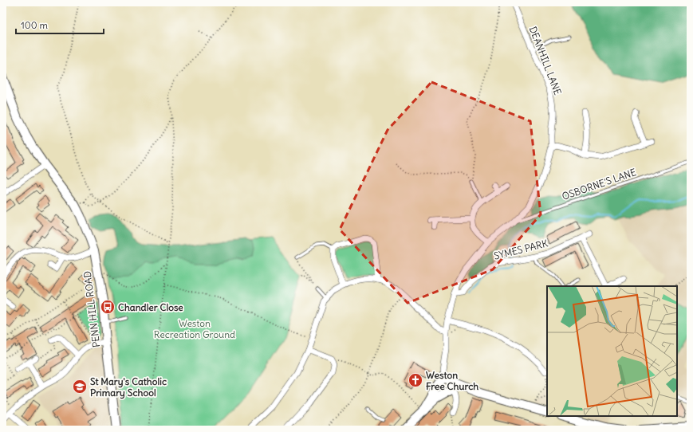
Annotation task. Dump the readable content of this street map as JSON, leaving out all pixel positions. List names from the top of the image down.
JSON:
{
  "streets": {
    "street": ["DEANHILL LANE", "SYMES PARK", "PENN HILL ROAD"],
    "lane": ["OSBORNE'S LANE"]
  },
  "crossings": [
    ["DEANHILL LANE", "OSBORNE'S LANE"],
    ["DEANHILL LANE", "SYMES PARK"]
  ],
  "parks": ["Weston Recreation Ground"],
  "places": {
    "bus stop": ["Chandler Close"],
    "church": ["Weston Free Church"],
    "school or university": ["St Mary's Catholic Primary School"]
  },
  "scale_bar": "100 m"
}
